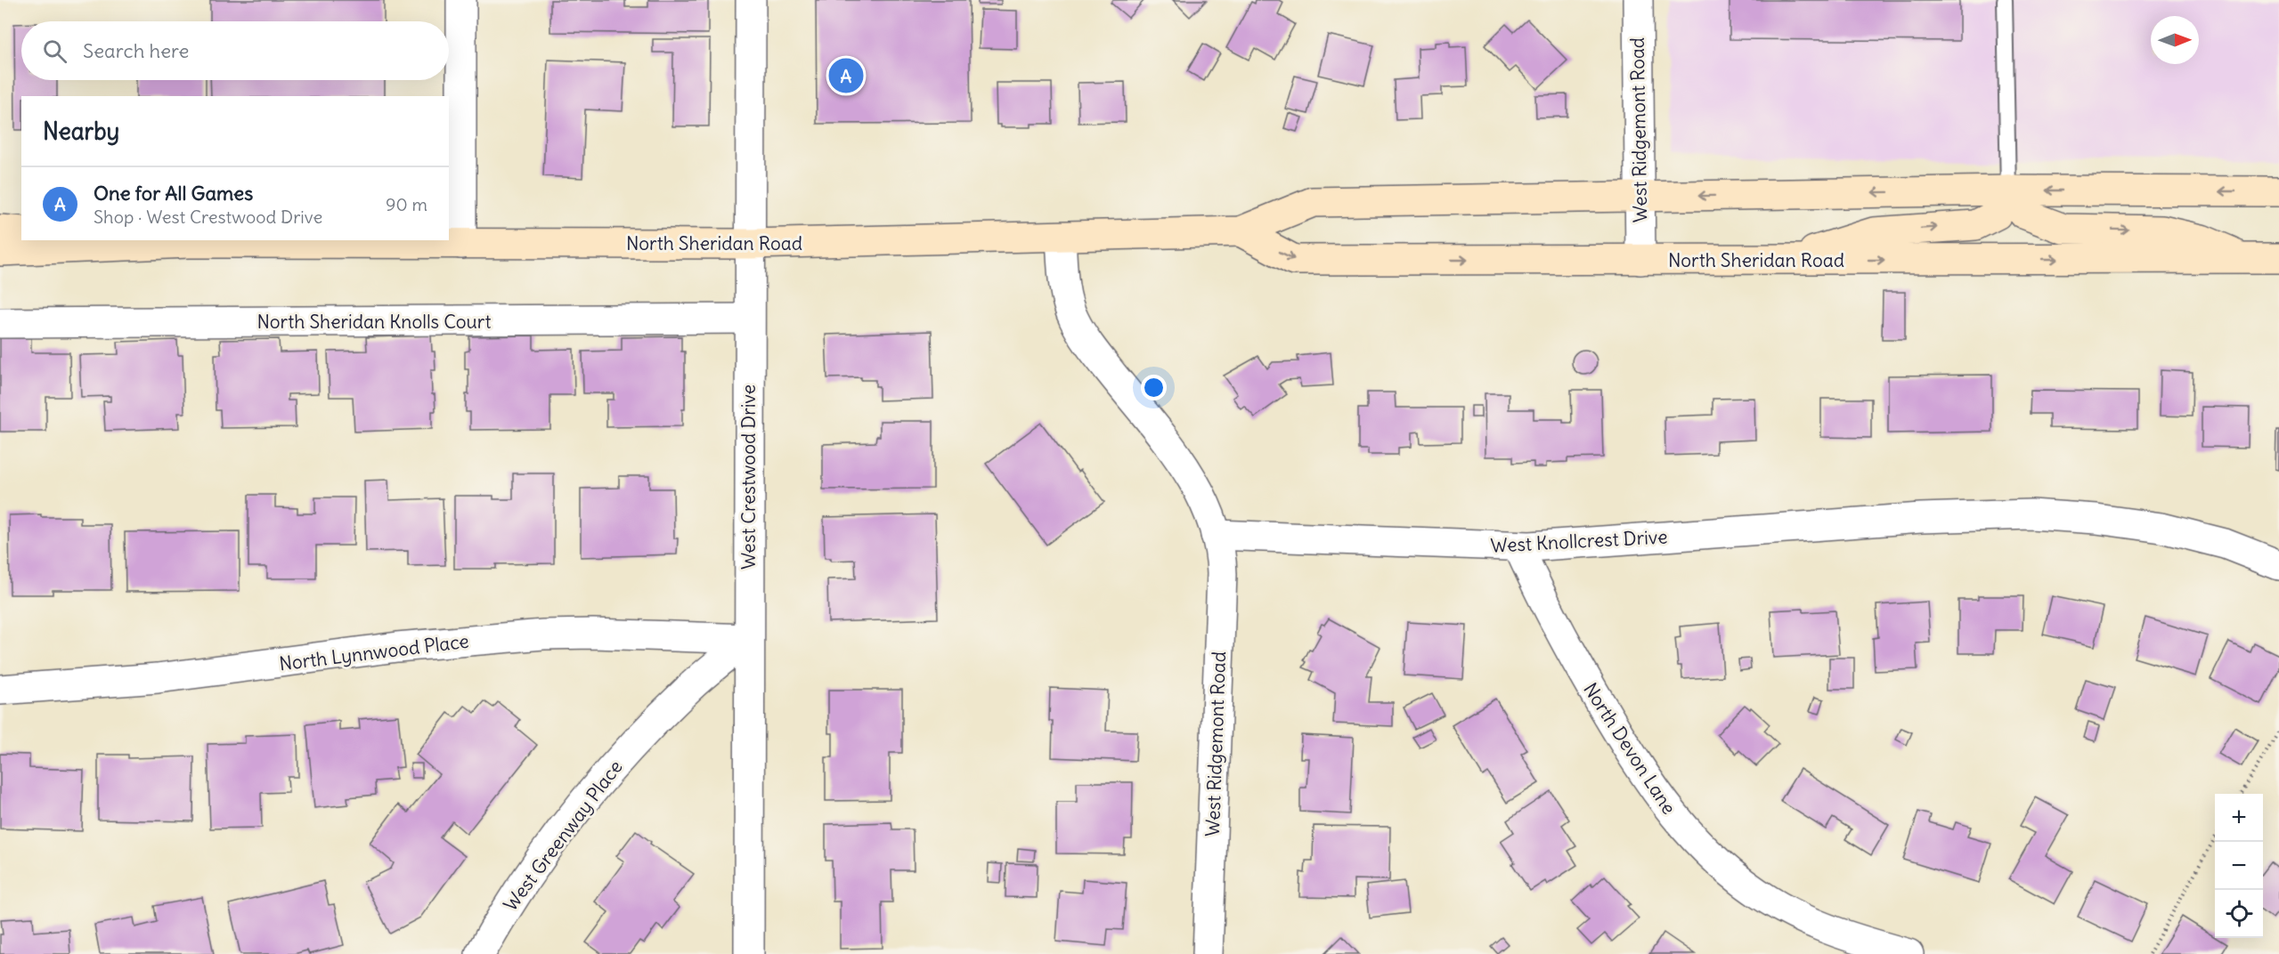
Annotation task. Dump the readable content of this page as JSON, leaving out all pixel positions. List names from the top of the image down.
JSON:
{
  "streets": {
    "main road": ["North Sheridan Road"],
    "street": [
      "West Ridgemont Road",
      "North Sheridan Knolls Court",
      "West Crestwood Drive",
      "West Knollcrest Drive",
      "North Lynnwood Place",
      "North Devon Lane",
      "West Greenway Place"
    ]
  },
  "crossings": [
    ["West Ridgemont Road", "North Sheridan Road"],
    ["West Ridgemont Road", "West Knollcrest Drive"],
    ["North Sheridan Road", "West Crestwood Drive"],
    ["North Sheridan Knolls Court", "West Crestwood Drive"],
    ["West Crestwood Drive", "North Lynnwood Place"],
    ["West Crestwood Drive", "West Greenway Place"],
    ["West Knollcrest Drive", "North Devon Lane"],
    ["North Lynnwood Place", "West Greenway Place"]
  ],
  "north": "right",
  "page": {
    "search": "Search here",
    "pins": "A",
    "heading": "Nearby",
    "list": [
      {
        "mark": "A",
        "name": "One for All Games",
        "note": "Shop · West Crestwood Drive",
        "value": "90 m"
      }
    ],
    "map_buttons": ["+", "−"]
  }
}
